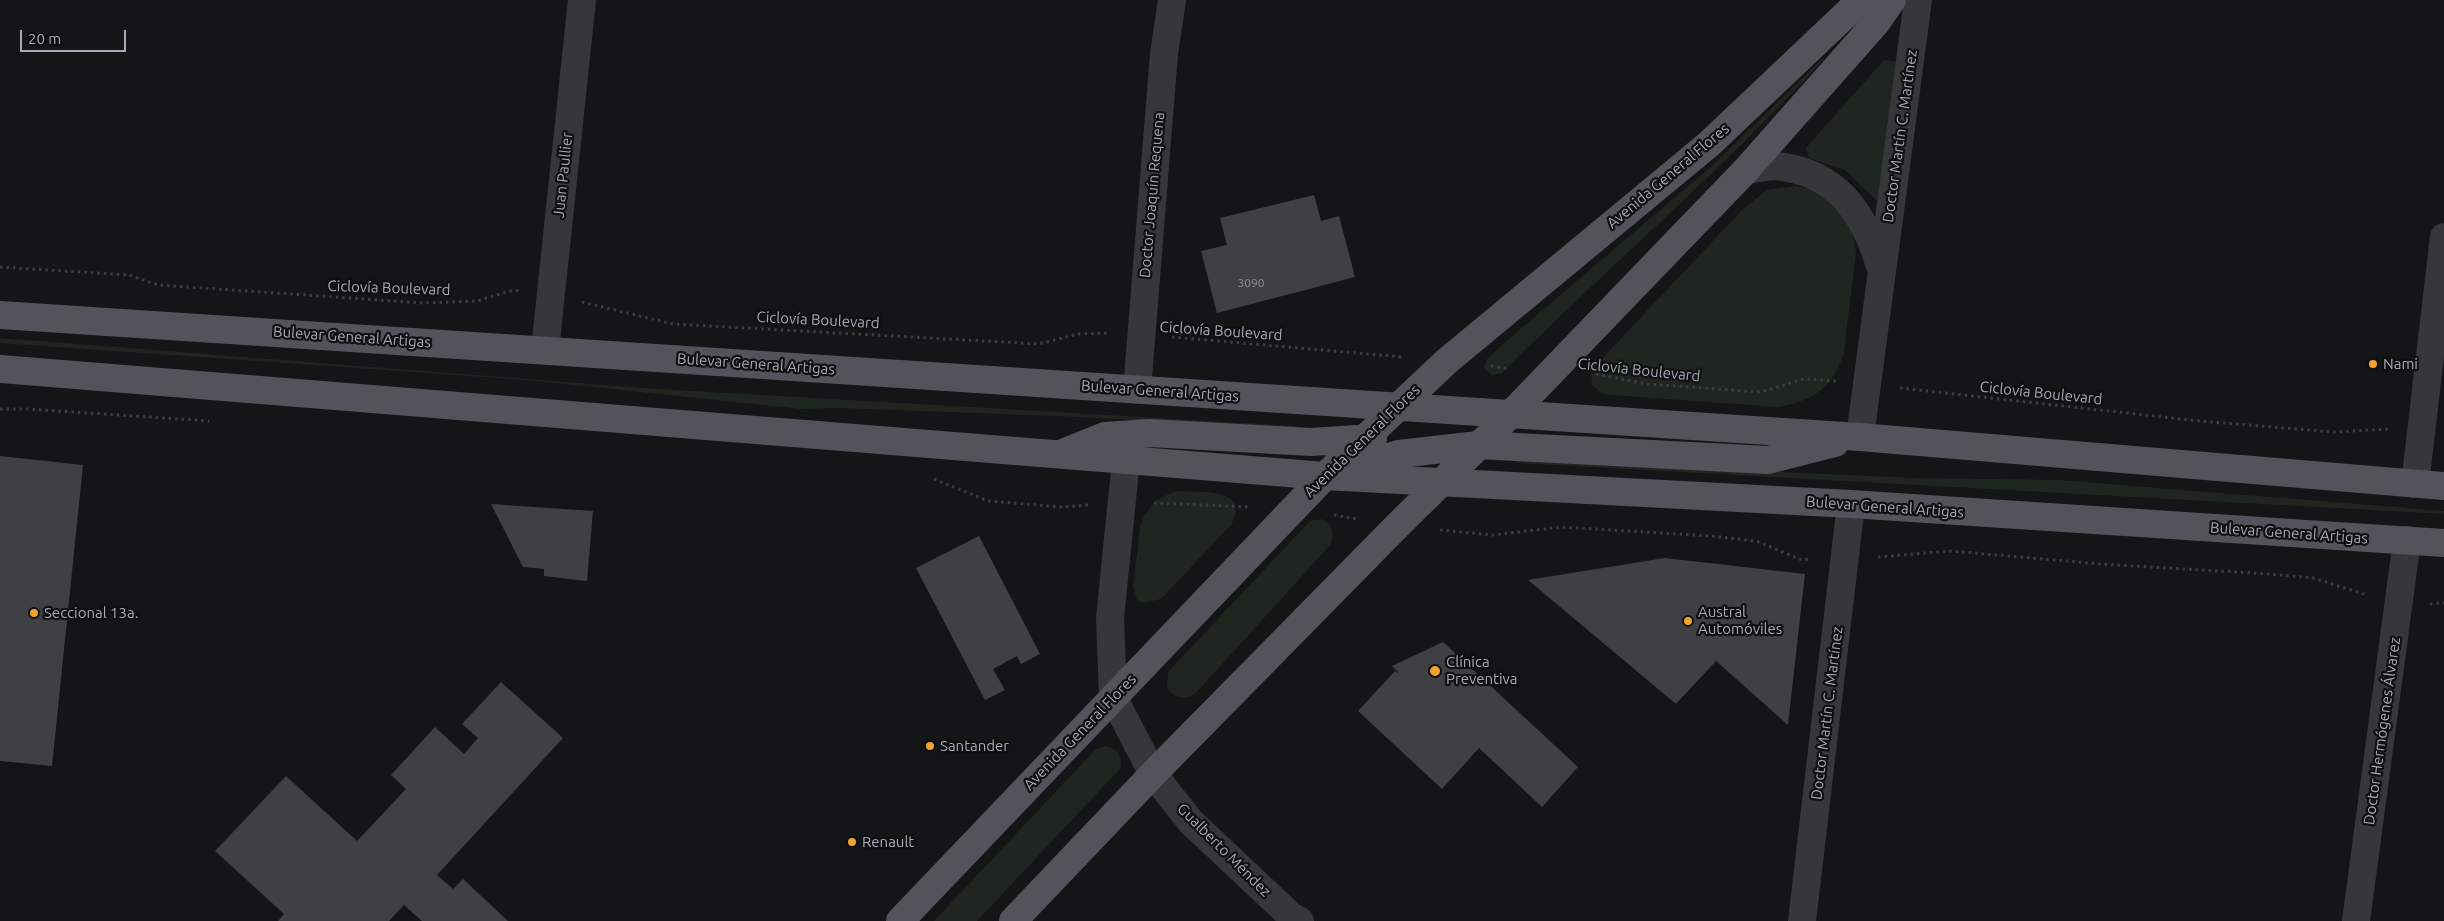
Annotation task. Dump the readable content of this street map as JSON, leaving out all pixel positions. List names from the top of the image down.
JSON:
{
  "streets": {
    "main road": ["Avenida General Flores", "Bulevar General Artigas"],
    "street": [
      "Doctor Martín C. Martínez",
      "Juan Paullier",
      "Doctor Joaquín Requena",
      "Doctor Hermógenes Álvarez",
      "Gualberto Méndez"
    ],
    "path": ["Ciclovía Boulevard"]
  },
  "crossings": [
    ["Doctor Martín C. Martínez", "Ciclovía Boulevard"],
    ["Doctor Martín C. Martínez", "Bulevar General Artigas"],
    ["Juan Paullier", "Ciclovía Boulevard"],
    ["Juan Paullier", "Bulevar General Artigas"],
    ["Avenida General Flores", "Ciclovía Boulevard"],
    ["Avenida General Flores", "Bulevar General Artigas"],
    ["Doctor Joaquín Requena", "Ciclovía Boulevard"],
    ["Doctor Joaquín Requena", "Bulevar General Artigas"],
    ["Bulevar General Artigas", "Doctor Hermógenes Álvarez"]
  ],
  "places": [
    "Nami",
    "Seccional 13a.",
    "Austral Automóviles",
    "Clínica Preventiva",
    "Santander",
    "Renault"
  ],
  "house_numbers": ["3090"],
  "scale_bar": "20 m"
}
